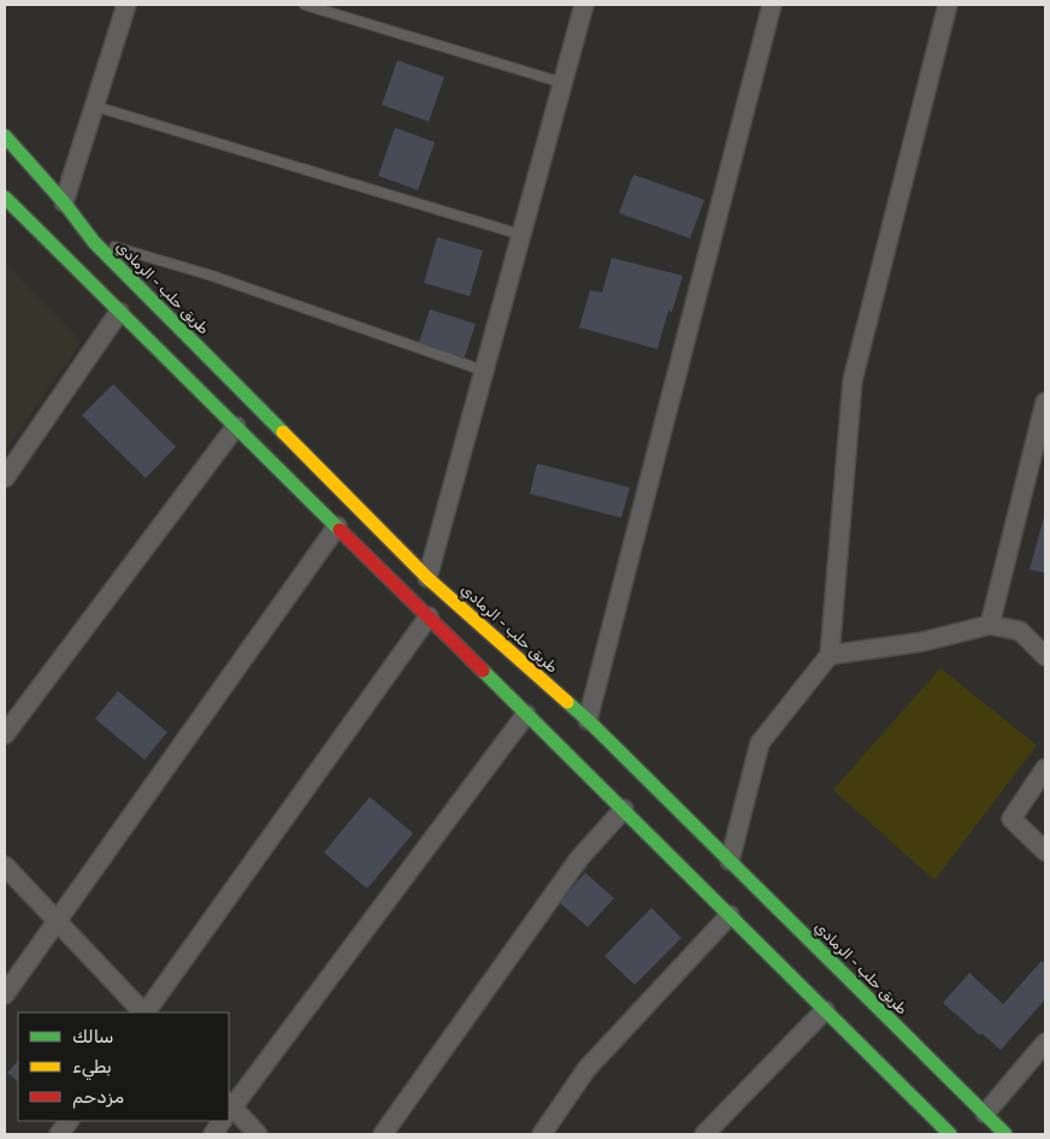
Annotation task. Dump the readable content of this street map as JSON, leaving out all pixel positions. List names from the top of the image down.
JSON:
{
  "streets": {
    "highway": ["طريق حلب - الرمادي"]
  },
  "legend": ["سالك", "بطيء", "مزدحم"]
}
